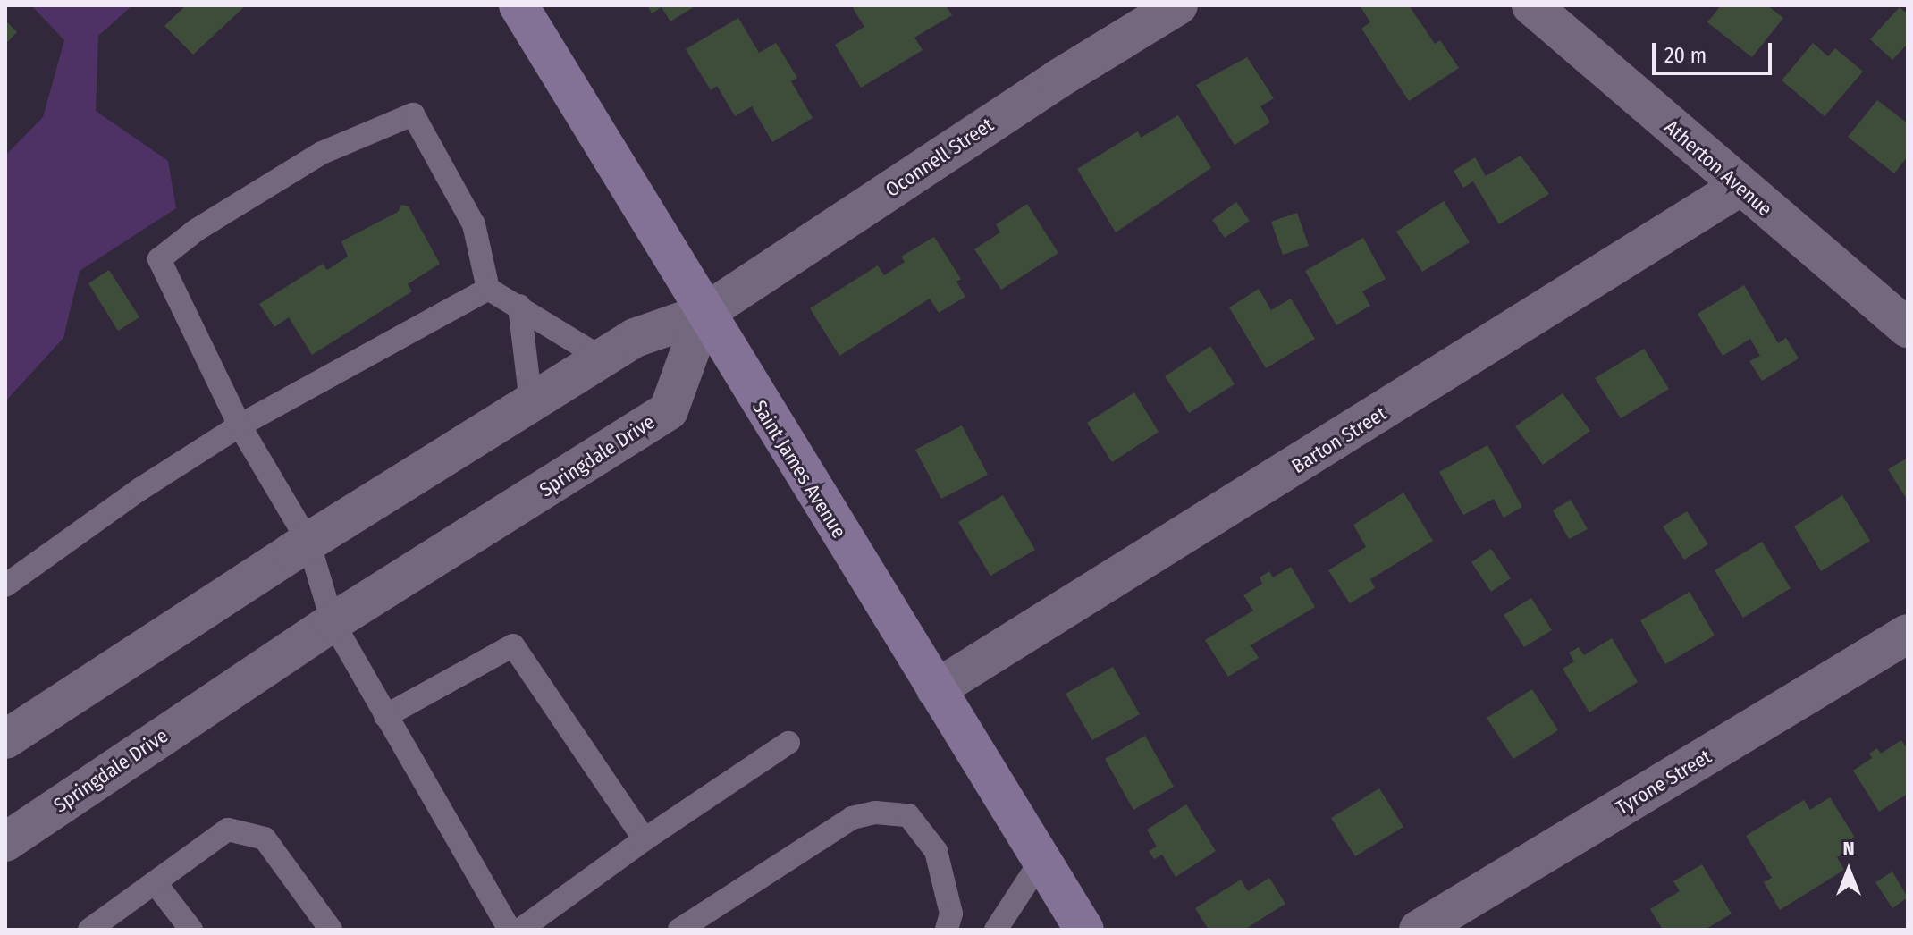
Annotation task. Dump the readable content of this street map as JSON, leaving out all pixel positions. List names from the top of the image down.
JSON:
{
  "streets": {
    "main road": ["Saint James Avenue"],
    "street": [
      "Oconnell Street",
      "Atherton Avenue",
      "Barton Street",
      "Springdale Drive",
      "Tyrone Street"
    ]
  },
  "crossings": [
    ["Oconnell Street", "Springdale Drive"],
    ["Oconnell Street", "Saint James Avenue"],
    ["Atherton Avenue", "Barton Street"],
    ["Barton Street", "Saint James Avenue"],
    ["Springdale Drive", "Saint James Avenue"]
  ],
  "scale_bar": "20 m",
  "north": "top"
}
